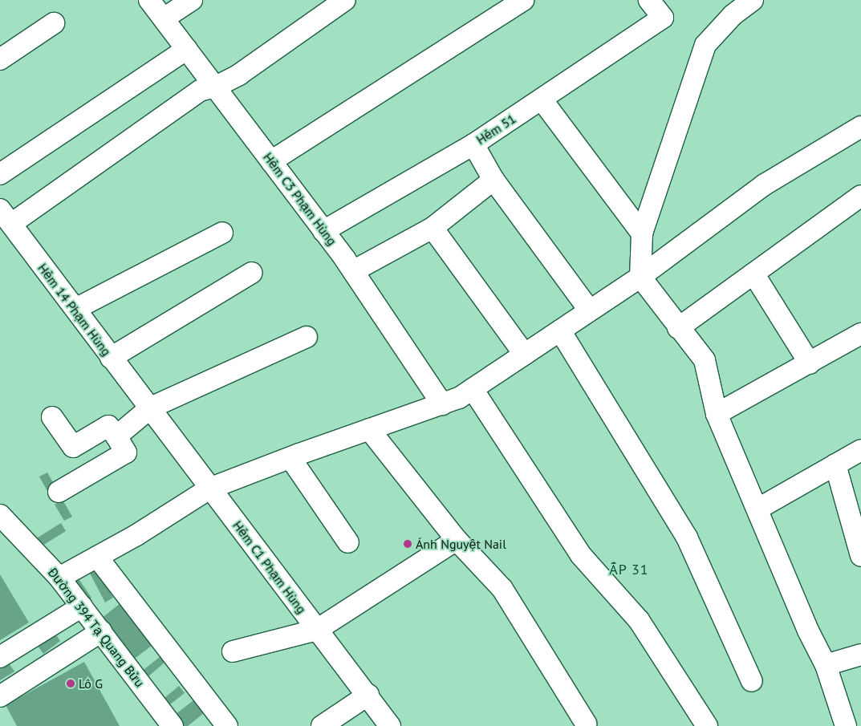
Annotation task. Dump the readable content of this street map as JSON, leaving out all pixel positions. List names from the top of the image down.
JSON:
{
  "streets": {
    "street": [
      "Hẻm 51",
      "Hẻm C3 Phạm Hùng",
      "Hẻm 14 Phạm Hùng",
      "Hẻm C1 Phạm Hùng",
      "Đường 394 Tạ Quang Bửu"
    ]
  },
  "crossings": [
    ["Hẻm 51", "Hẻm C3 Phạm Hùng"],
    ["Hẻm 14 Phạm Hùng", "Hẻm C1 Phạm Hùng"]
  ],
  "districts": ["ẤP 31"],
  "places": ["Ánh Nguyệt Nail", "Lô G"]
}
